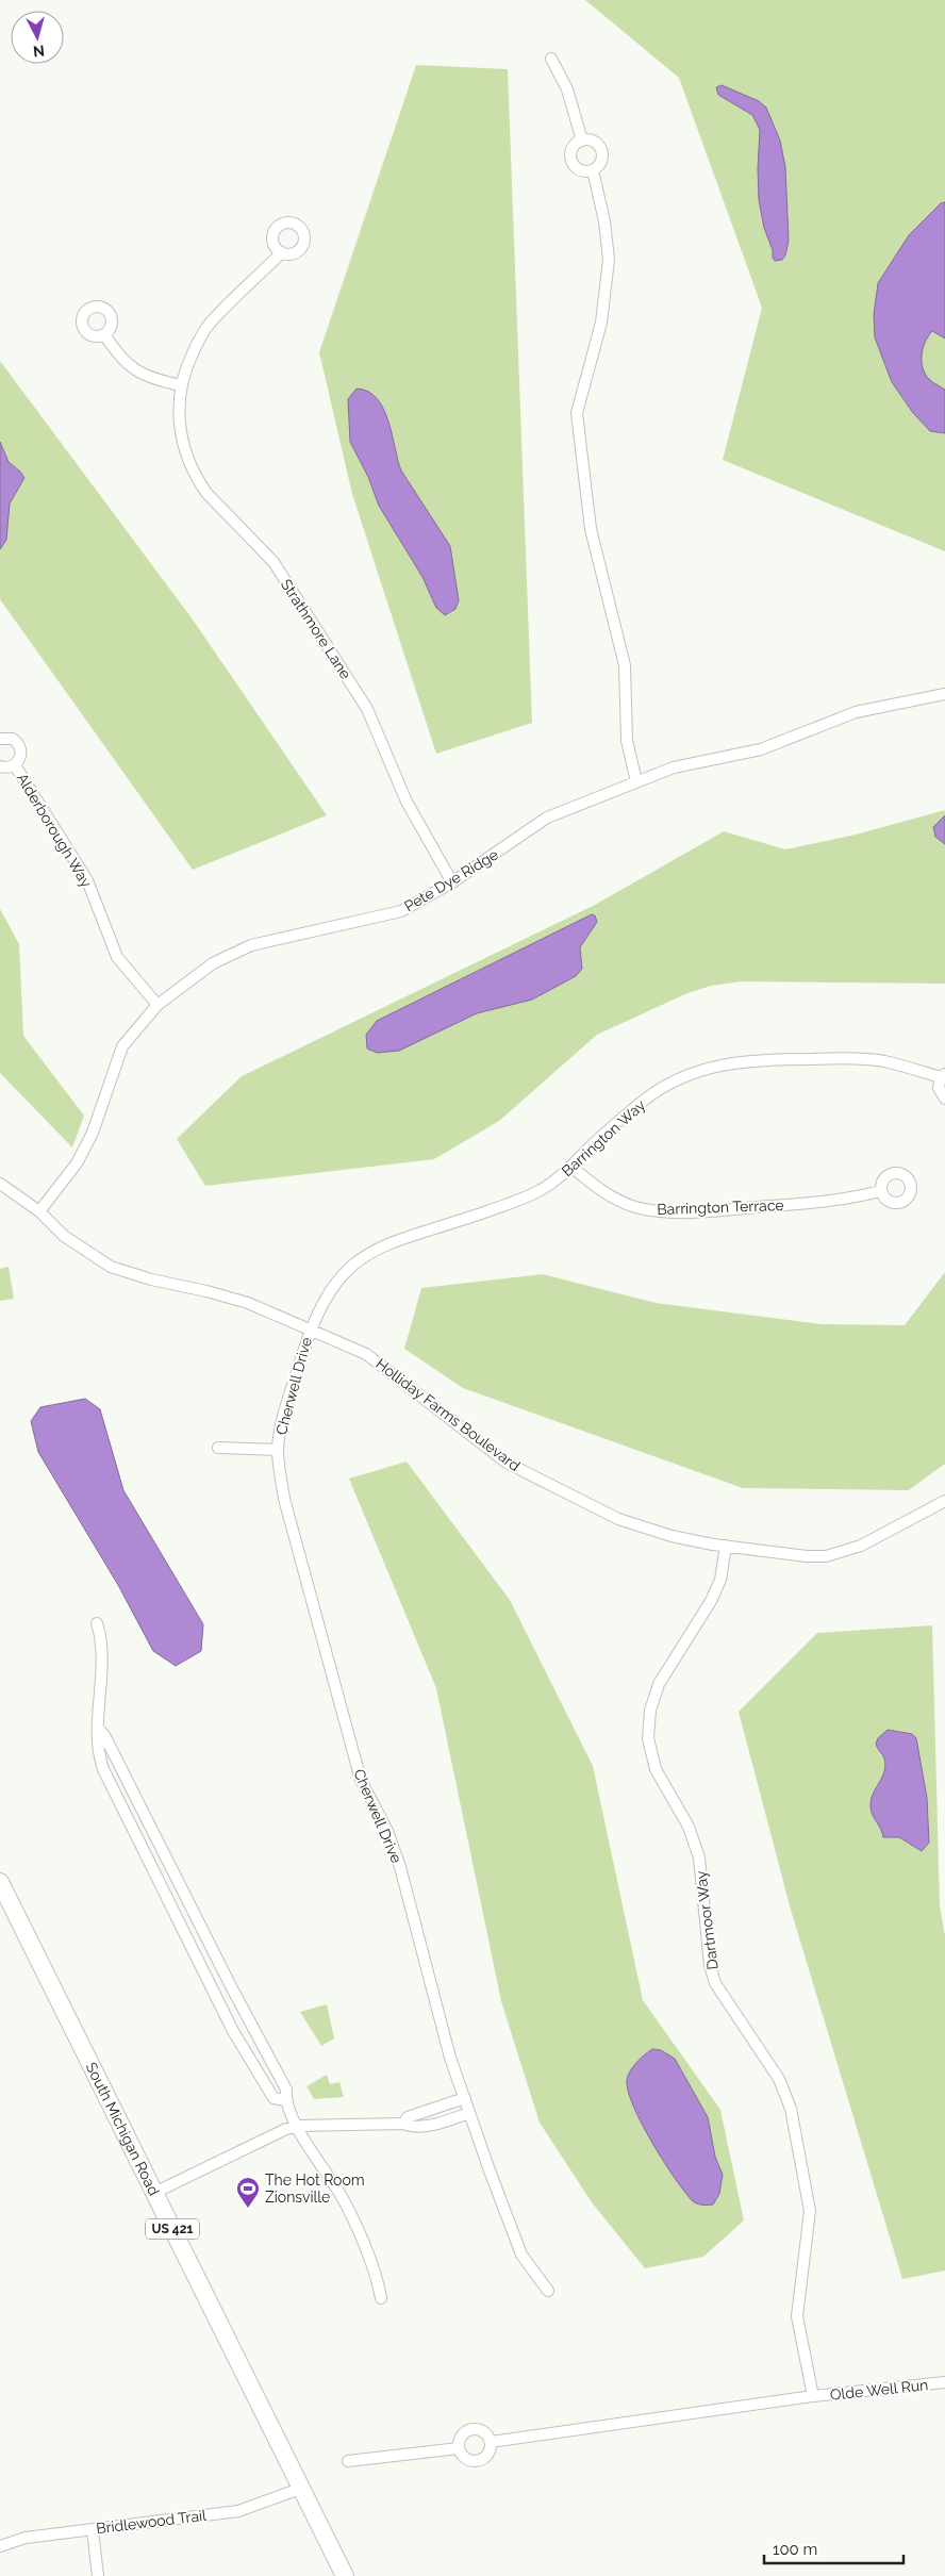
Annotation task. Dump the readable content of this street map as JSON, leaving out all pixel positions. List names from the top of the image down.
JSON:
{
  "streets": {
    "main road": ["South Michigan Road", "US 421"],
    "street": [
      "Strathmore Lane",
      "Alderborough Way",
      "Pete Dye Ridge",
      "Barrington Way",
      "Barrington Terrace",
      "Cherwell Drive",
      "Holliday Farms Boulevard",
      "Dartmoor Way",
      "Olde Well Run",
      "Bridlewood Trail"
    ]
  },
  "crossings": [
    ["Strathmore Lane", "Pete Dye Ridge"],
    ["Alderborough Way", "Pete Dye Ridge"],
    ["Pete Dye Ridge", "Holliday Farms Boulevard"],
    ["Barrington Way", "Barrington Terrace"],
    ["Barrington Way", "Cherwell Drive"],
    ["Barrington Way", "Holliday Farms Boulevard"],
    ["Cherwell Drive", "Holliday Farms Boulevard"],
    ["Holliday Farms Boulevard", "Dartmoor Way"],
    ["Dartmoor Way", "Olde Well Run"],
    ["South Michigan Road", "Bridlewood Trail"]
  ],
  "places": {
    "sports": ["The Hot Room Zionsville"]
  },
  "scale_bar": "100 m",
  "north": "bottom"
}
